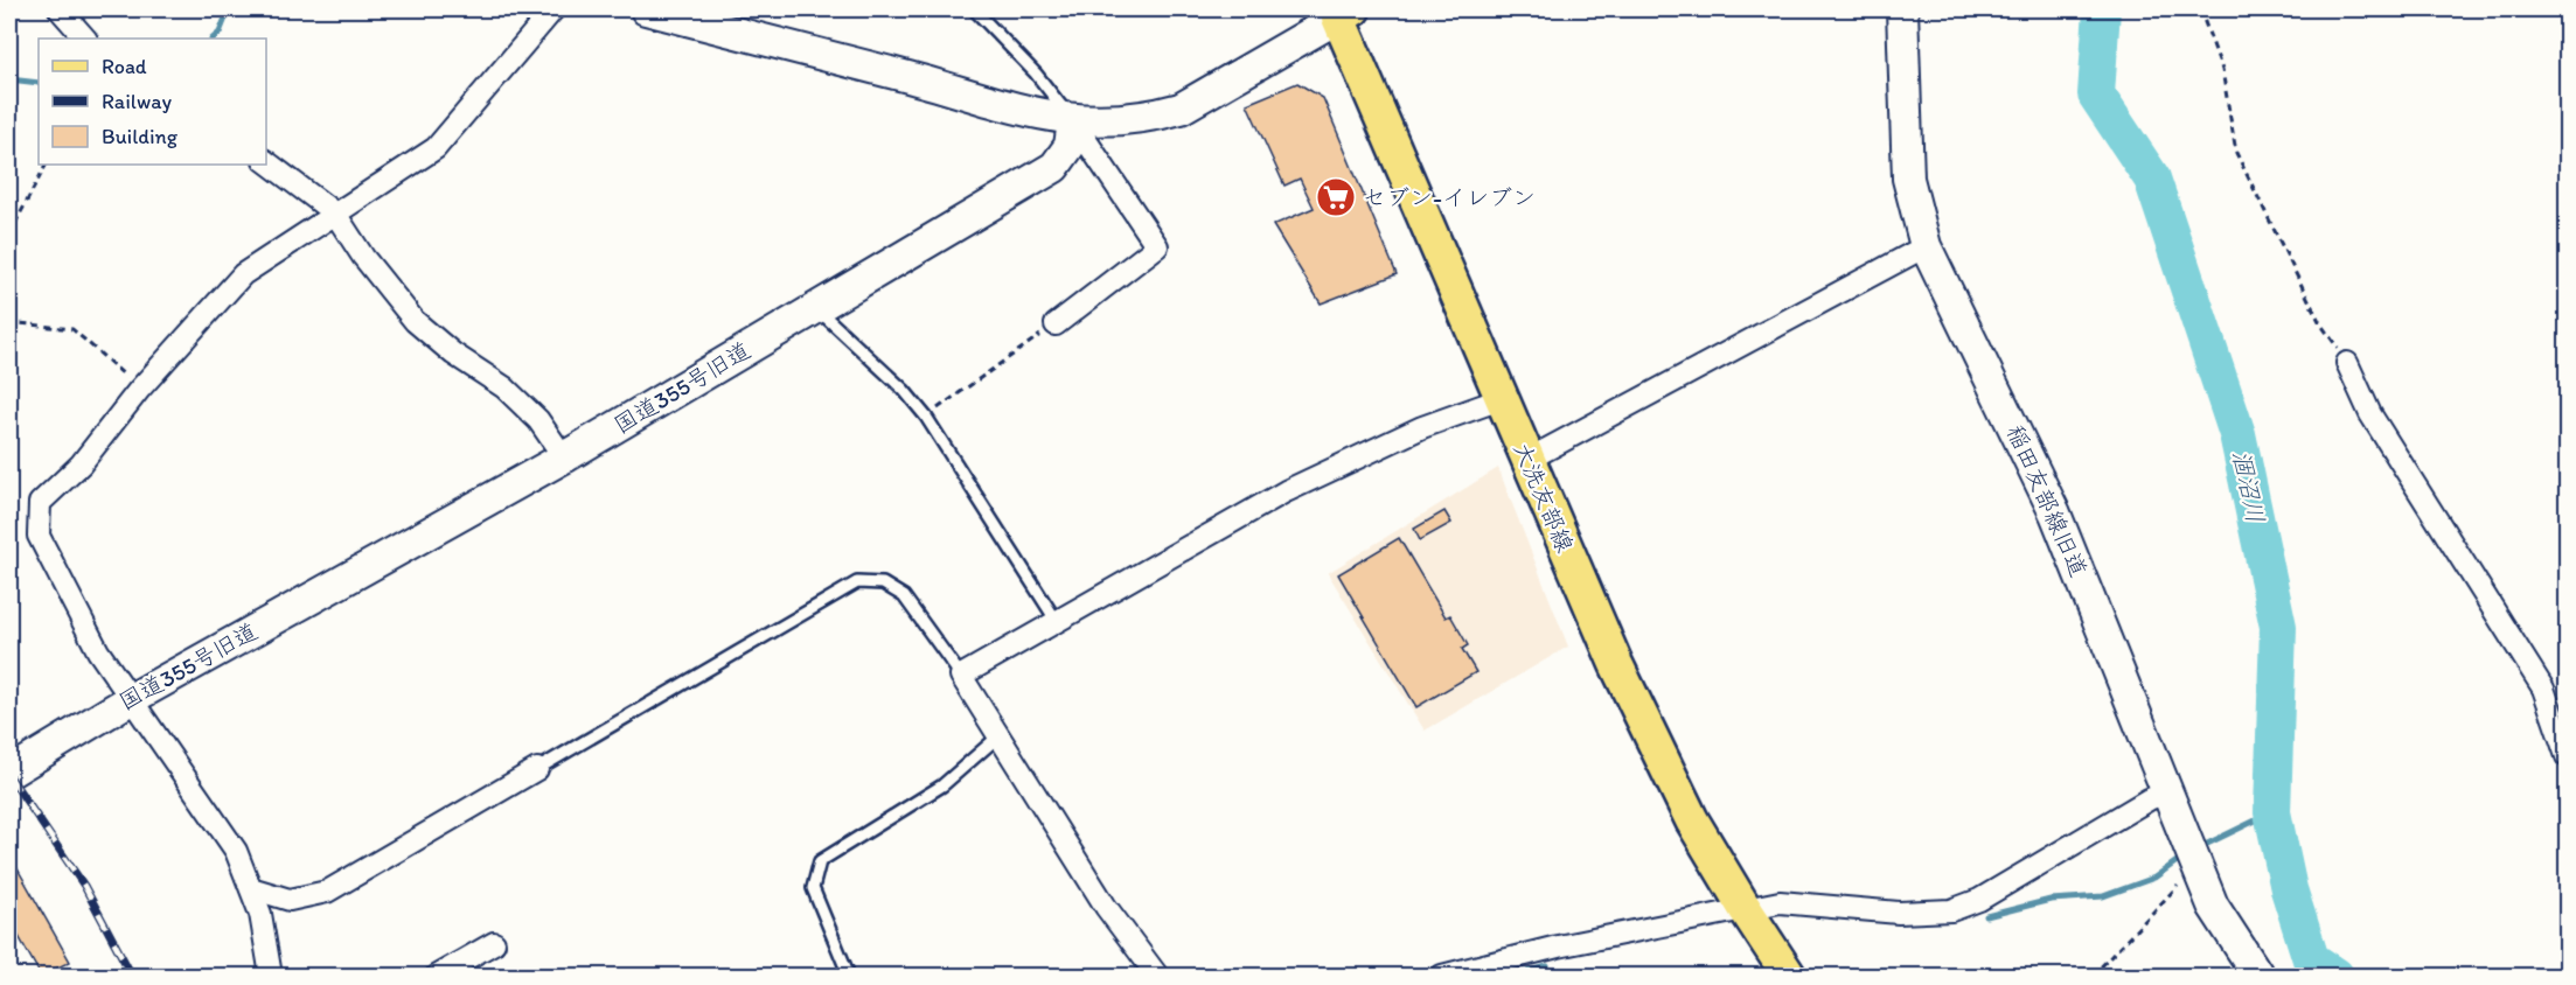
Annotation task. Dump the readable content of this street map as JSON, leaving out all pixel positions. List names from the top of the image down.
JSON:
{
  "streets": {
    "main road": ["大洗友部線"],
    "street": ["国道355号旧道", "稲田友部線旧道"]
  },
  "water": ["涸沼川"],
  "places": {
    "supermarket": ["セブン-イレブン"]
  },
  "legend": ["Road", "Railway", "Building"]
}
